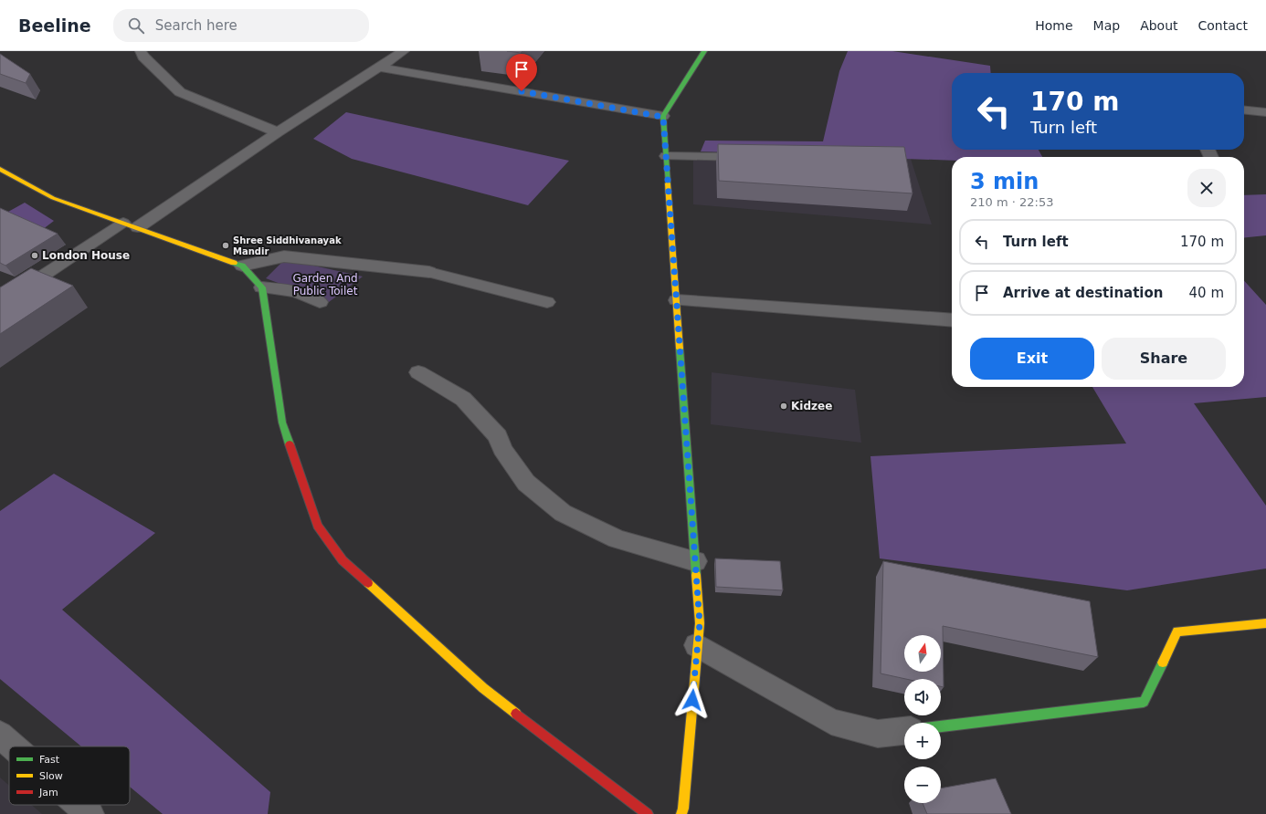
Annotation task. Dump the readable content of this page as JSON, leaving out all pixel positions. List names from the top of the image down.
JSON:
{
  "parks": ["Garden And Public Toilet"],
  "places": ["Shree Siddhivanayak Mandir", "London House", "Kidzee"],
  "legend": ["Fast", "Slow", "Jam"],
  "north": "top",
  "page": {
    "header": "Beeline",
    "search": "Search here",
    "nav": [
      "Home",
      "Map",
      "About",
      "Contact"
    ],
    "turn": ["170 m", "Turn left"],
    "heading": ["3 min", "210 m · 22:53"],
    "list": [
      {
        "name": "Turn left",
        "value": "170 m"
      },
      {
        "name": "Arrive at destination",
        "value": "40 m"
      }
    ],
    "buttons": ["Exit", "Share"],
    "map_buttons": ["+", "−"]
  }
}
